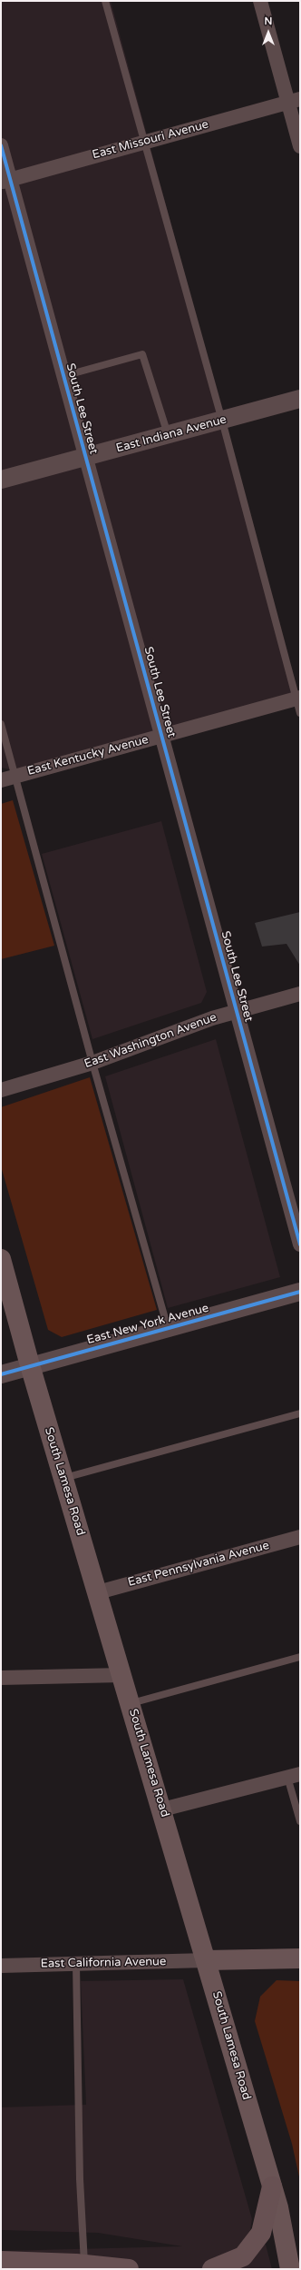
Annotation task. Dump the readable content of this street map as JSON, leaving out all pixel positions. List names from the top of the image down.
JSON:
{
  "streets": {
    "main road": ["South Lamesa Road"],
    "street": [
      "East Missouri Avenue",
      "South Lee Street",
      "East Indiana Avenue",
      "East Kentucky Avenue",
      "East Washington Avenue",
      "East New York Avenue",
      "East Pennsylvania Avenue",
      "East California Avenue"
    ]
  },
  "crossings": [
    ["East Missouri Avenue", "South Lee Street"],
    ["South Lee Street", "East Indiana Avenue"],
    ["South Lee Street", "East Kentucky Avenue"],
    ["South Lee Street", "East Washington Avenue"],
    ["East New York Avenue", "South Lamesa Road"],
    ["South Lamesa Road", "East Pennsylvania Avenue"],
    ["South Lamesa Road", "East California Avenue"]
  ],
  "north": "top"
}
